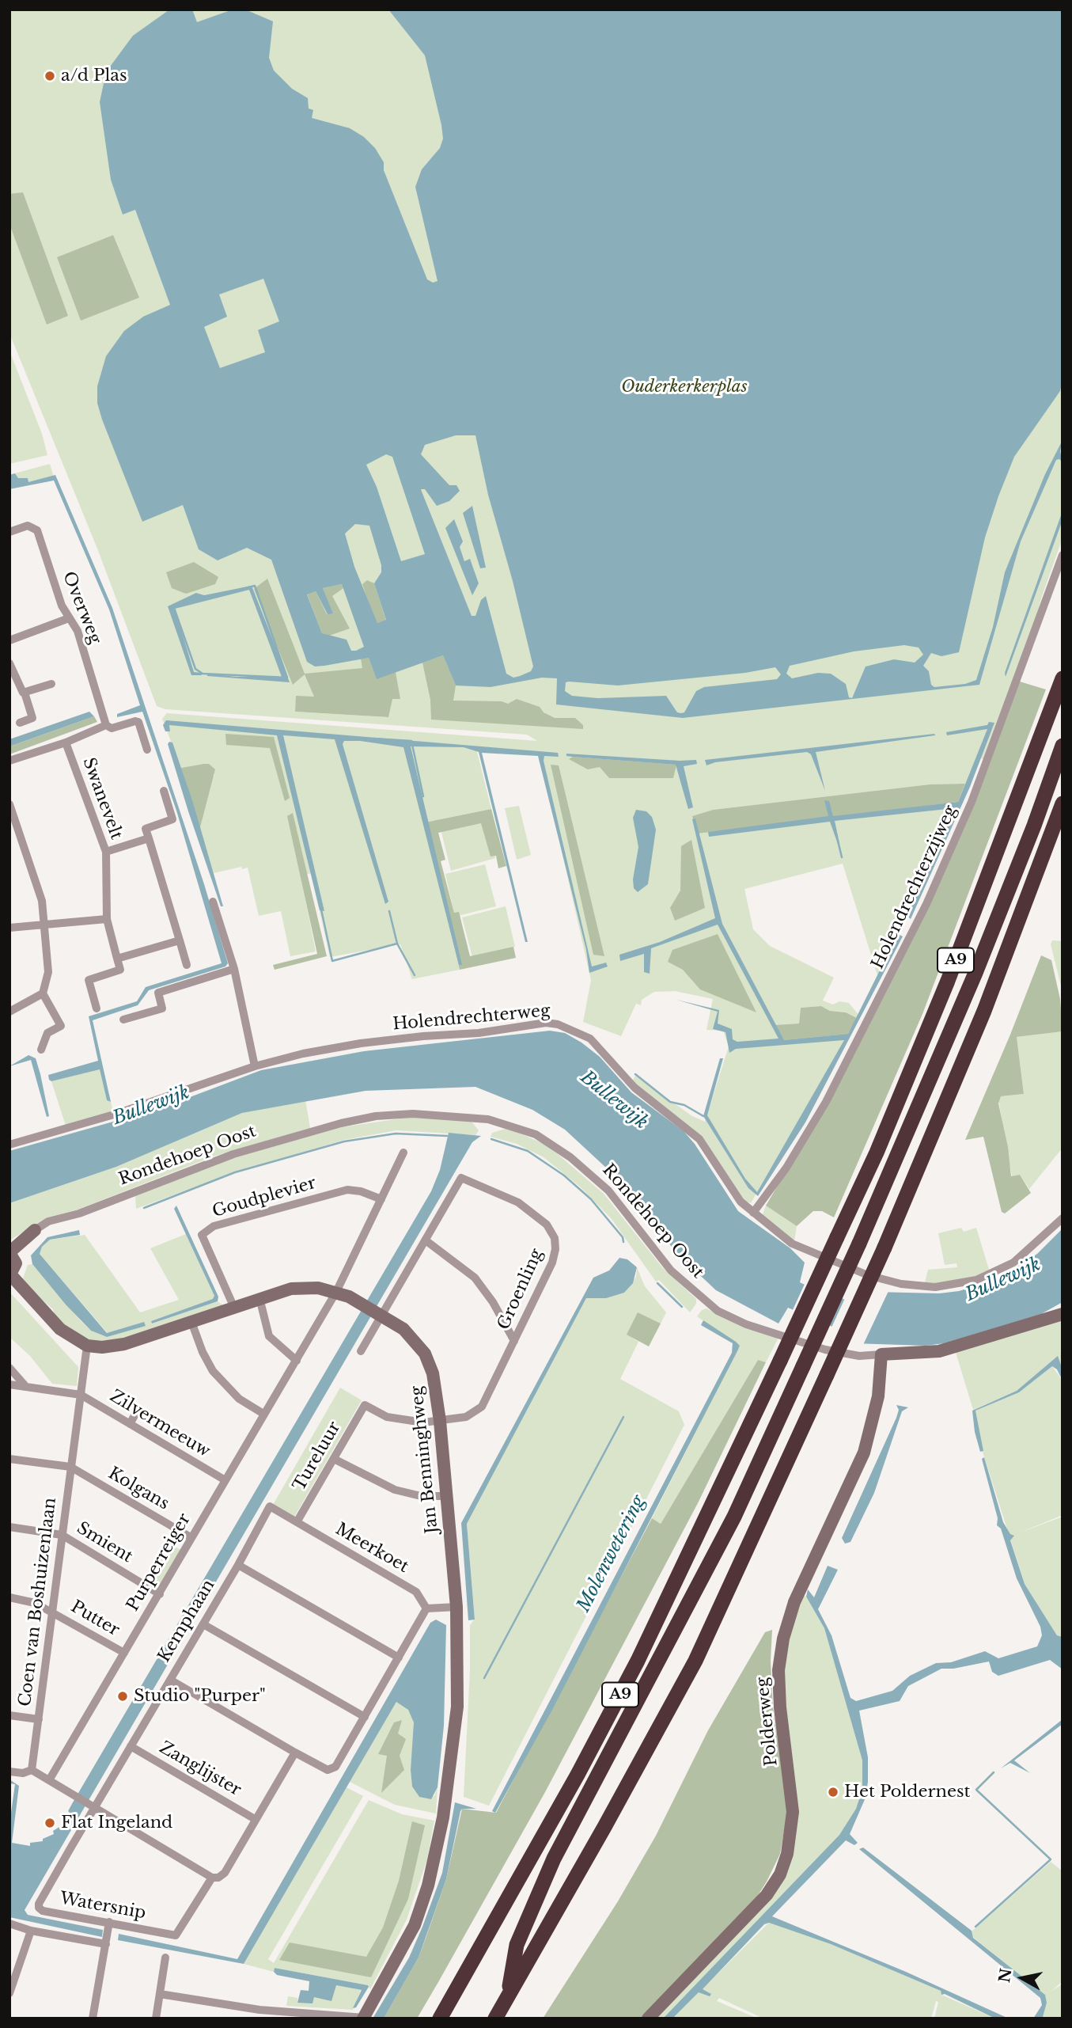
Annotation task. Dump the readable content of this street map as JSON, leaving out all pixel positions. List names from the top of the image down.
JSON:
{
  "streets": {
    "highway": ["A9"],
    "street": [
      "Overweg",
      "Swanevelt",
      "Holendrechterzijweg",
      "Holendrechterweg",
      "Rondehoep Oost",
      "Goudplevier",
      "Groenling",
      "Zilvermeeuw",
      "Tureluur",
      "Jan Benninghweg",
      "Kolgans",
      "Smient",
      "Meerkoet",
      "Purperreiger",
      "Coen van Boshuizenlaan",
      "Putter",
      "Kemphaan",
      "Polderweg",
      "Zanglijster",
      "Watersnip"
    ]
  },
  "crossings": [
    ["Holendrechterzijweg", "Holendrechterweg"],
    ["Rondehoep Oost", "Polderweg"],
    ["Goudplevier", "Jan Benninghweg"],
    ["Groenling", "Tureluur"],
    ["Groenling", "Jan Benninghweg"],
    ["Zilvermeeuw", "Purperreiger"],
    ["Zilvermeeuw", "Coen van Boshuizenlaan"],
    ["Tureluur", "Meerkoet"],
    ["Jan Benninghweg", "Coen van Boshuizenlaan"],
    ["Kolgans", "Purperreiger"],
    ["Kolgans", "Coen van Boshuizenlaan"],
    ["Smient", "Purperreiger"],
    ["Smient", "Coen van Boshuizenlaan"],
    ["Meerkoet", "Kemphaan"],
    ["Purperreiger", "Putter"],
    ["Coen van Boshuizenlaan", "Putter"],
    ["Kemphaan", "Zanglijster"],
    ["Kemphaan", "Watersnip"]
  ],
  "water": ["Bullewijk", "Molenwetering"],
  "parks": ["Ouderkerkerplas"],
  "places": [
    "a/d Plas",
    "Studio \"Purper\"",
    "Het Poldernest",
    "Flat Ingeland"
  ],
  "north": "left"
}
